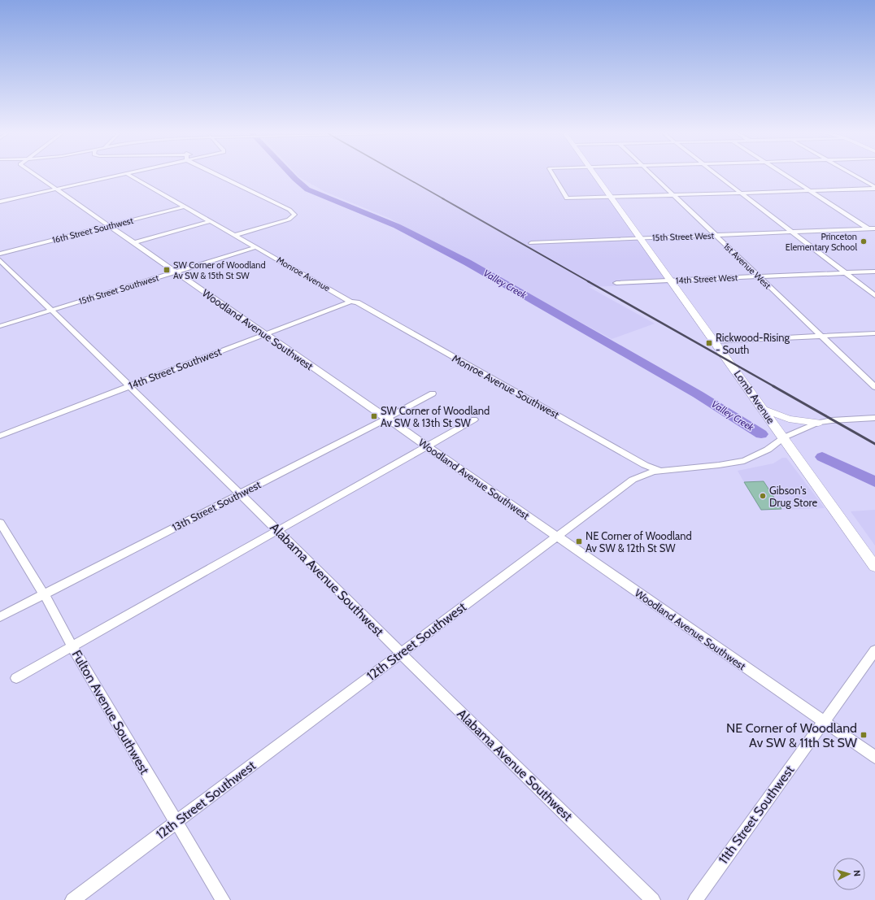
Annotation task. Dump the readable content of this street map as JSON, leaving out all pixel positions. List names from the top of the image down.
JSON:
{
  "streets": {
    "main road": ["Lomb Avenue"],
    "street": [
      "16th Street Southwest",
      "15th Street West",
      "1st Avenue West",
      "Monroe Avenue",
      "14th Street West",
      "15th Street Southwest",
      "Woodland Avenue Southwest",
      "14th Street Southwest",
      "Monroe Avenue Southwest",
      "13th Street Southwest",
      "Alabama Avenue Southwest",
      "12th Street Southwest",
      "Fulton Avenue Southwest",
      "11th Street Southwest"
    ]
  },
  "crossings": [
    ["16th Street Southwest", "Woodland Avenue Southwest"],
    ["15th Street West", "1st Avenue West"],
    ["15th Street West", "Lomb Avenue"],
    ["1st Avenue West", "14th Street West"],
    ["Monroe Avenue", "15th Street Southwest"],
    ["Monroe Avenue", "14th Street Southwest"],
    ["Monroe Avenue", "Monroe Avenue Southwest"],
    ["14th Street West", "Lomb Avenue"],
    ["15th Street Southwest", "Woodland Avenue Southwest"],
    ["15th Street Southwest", "Alabama Avenue Southwest"],
    ["Woodland Avenue Southwest", "14th Street Southwest"],
    ["Woodland Avenue Southwest", "13th Street Southwest"],
    ["Woodland Avenue Southwest", "12th Street Southwest"],
    ["Woodland Avenue Southwest", "11th Street Southwest"],
    ["14th Street Southwest", "Monroe Avenue Southwest"],
    ["14th Street Southwest", "Alabama Avenue Southwest"],
    ["Monroe Avenue Southwest", "12th Street Southwest"],
    ["Lomb Avenue", "12th Street Southwest"],
    ["13th Street Southwest", "Alabama Avenue Southwest"],
    ["13th Street Southwest", "Fulton Avenue Southwest"],
    ["Alabama Avenue Southwest", "12th Street Southwest"],
    ["12th Street Southwest", "Fulton Avenue Southwest"]
  ],
  "water": ["Valley Creek"],
  "places": {
    "other": ["Princeton Elementary School", "Gibson's Drug Store"],
    "transit": [
      "SW Corner of Woodland Av SW & 15th St SW",
      "Rickwood-Rising - South",
      "SW Corner of Woodland Av SW & 13th St SW",
      "NE Corner of Woodland Av SW & 12th St SW",
      "NE Corner of Woodland Av SW & 11th St SW"
    ]
  },
  "north": "right"
}
